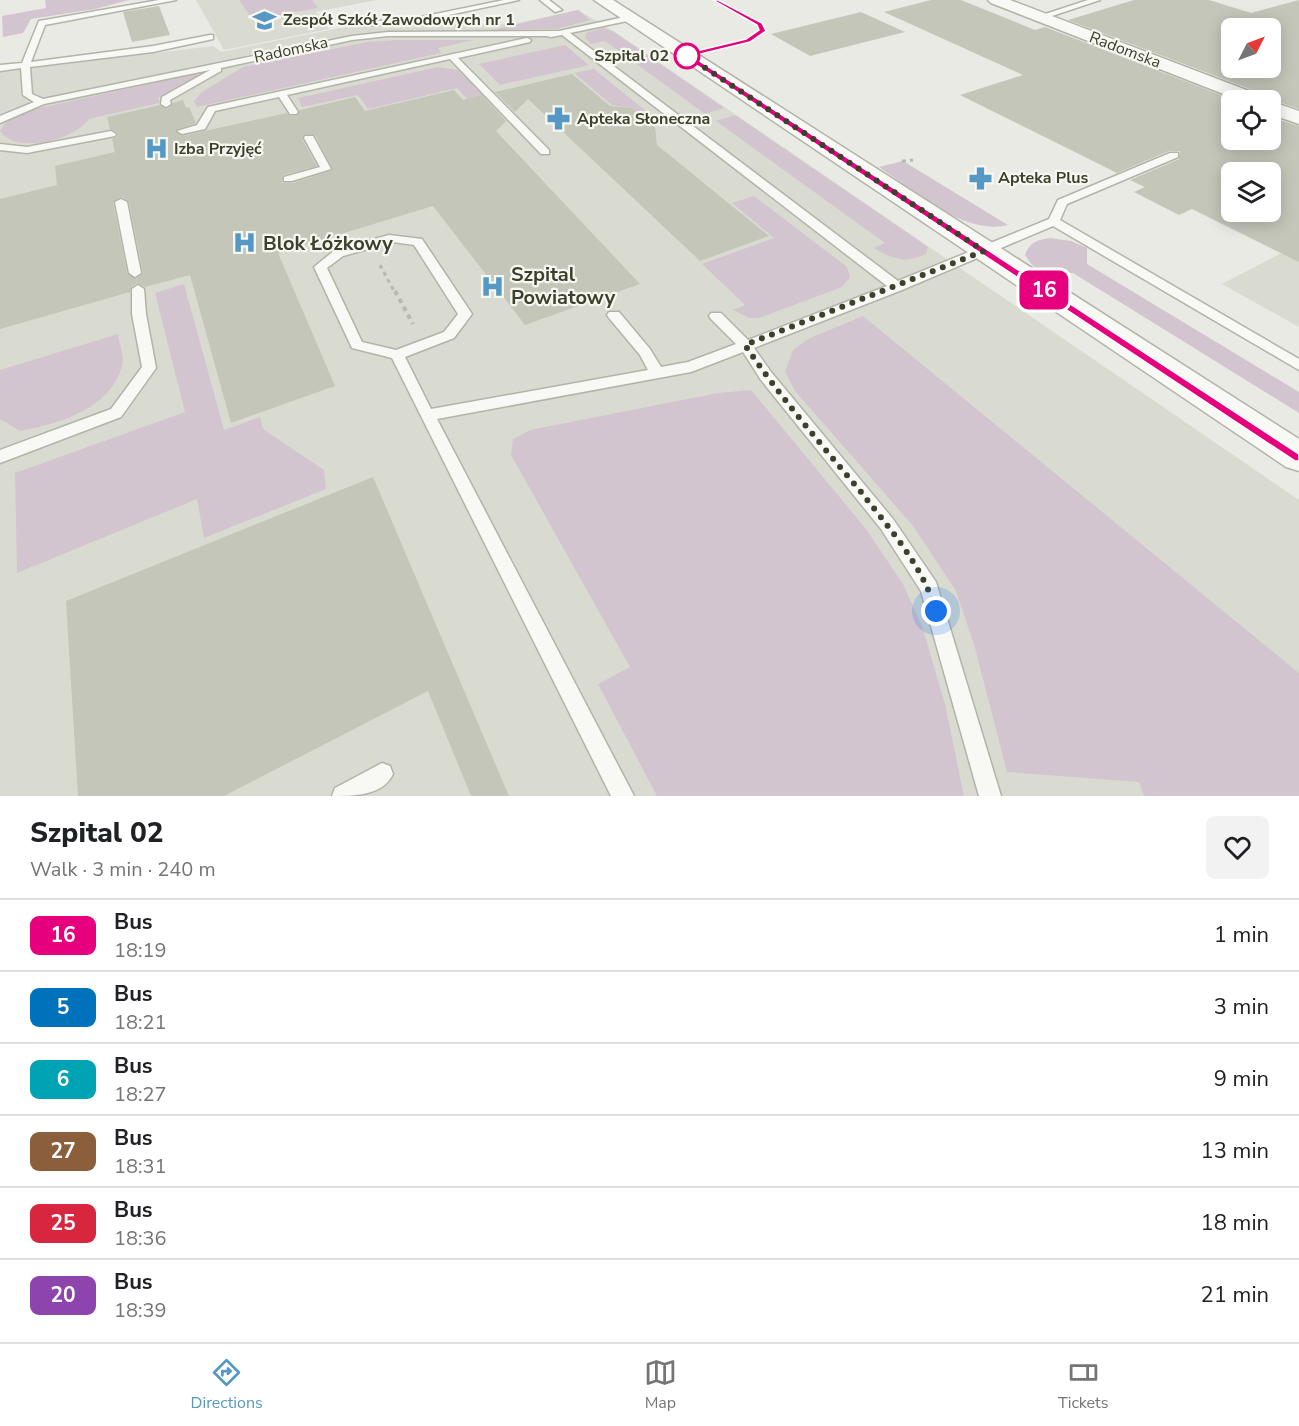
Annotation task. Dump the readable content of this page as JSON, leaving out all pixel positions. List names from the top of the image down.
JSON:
{
  "streets": {
    "street": ["Radomska"]
  },
  "places": {
    "school or university": ["Zespół Szkół Zawodowych nr 1"],
    "other": ["Szpital 02"],
    "pharmacy": ["Apteka Słoneczna", "Apteka Plus"],
    "hospital": ["Izba Przyjęć", "Blok Łóżkowy", "Szpital Powiatowy"]
  },
  "lines": ["bus line 16"],
  "north": "top right",
  "page": {
    "on_map": "16",
    "heading": ["Szpital 02", "Walk · 3 min · 240 m"],
    "list": [
      {
        "mark": "16",
        "name": "Bus",
        "note": "18:19",
        "value": "1 min"
      },
      {
        "mark": "5",
        "name": "Bus",
        "note": "18:21",
        "value": "3 min"
      },
      {
        "mark": "6",
        "name": "Bus",
        "note": "18:27",
        "value": "9 min"
      },
      {
        "mark": "27",
        "name": "Bus",
        "note": "18:31",
        "value": "13 min"
      },
      {
        "mark": "25",
        "name": "Bus",
        "note": "18:36",
        "value": "18 min"
      },
      {
        "mark": "20",
        "name": "Bus",
        "note": "18:39",
        "value": "21 min"
      }
    ],
    "tabs": ["Directions", "Map", "Tickets"]
  }
}
